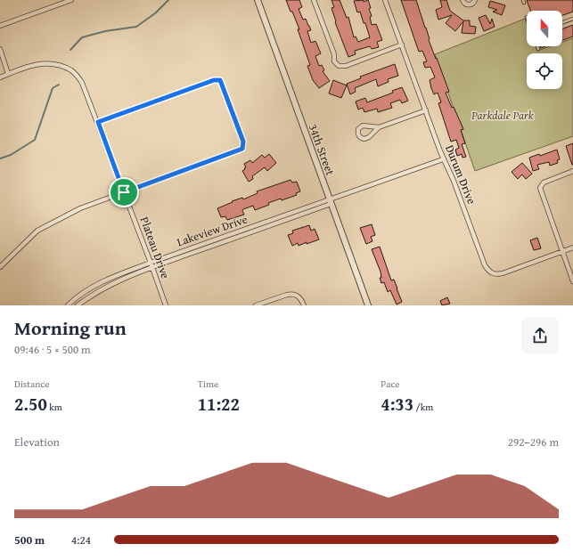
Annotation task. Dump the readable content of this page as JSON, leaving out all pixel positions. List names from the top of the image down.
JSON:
{
  "streets": {
    "street": [
      "34th Street",
      "Durum Drive",
      "Lakeview Drive",
      "Plateau Drive"
    ]
  },
  "crossings": [
    ["34th Street", "Lakeview Drive"],
    ["Lakeview Drive", "Plateau Drive"]
  ],
  "parks": ["Parkdale Park"],
  "north": "top",
  "page": {
    "heading": ["Morning run", "09:46 · 5 × 500 m"],
    "stats": [
      ["Distance", "2.50 km"],
      ["Time", "11:22"],
      ["Pace", "4:33 /km"]
    ],
    "chart": ["Elevation", "292–296 m"],
    "list": [
      {
        "name": "500 m",
        "note": "4:24"
      }
    ]
  }
}
